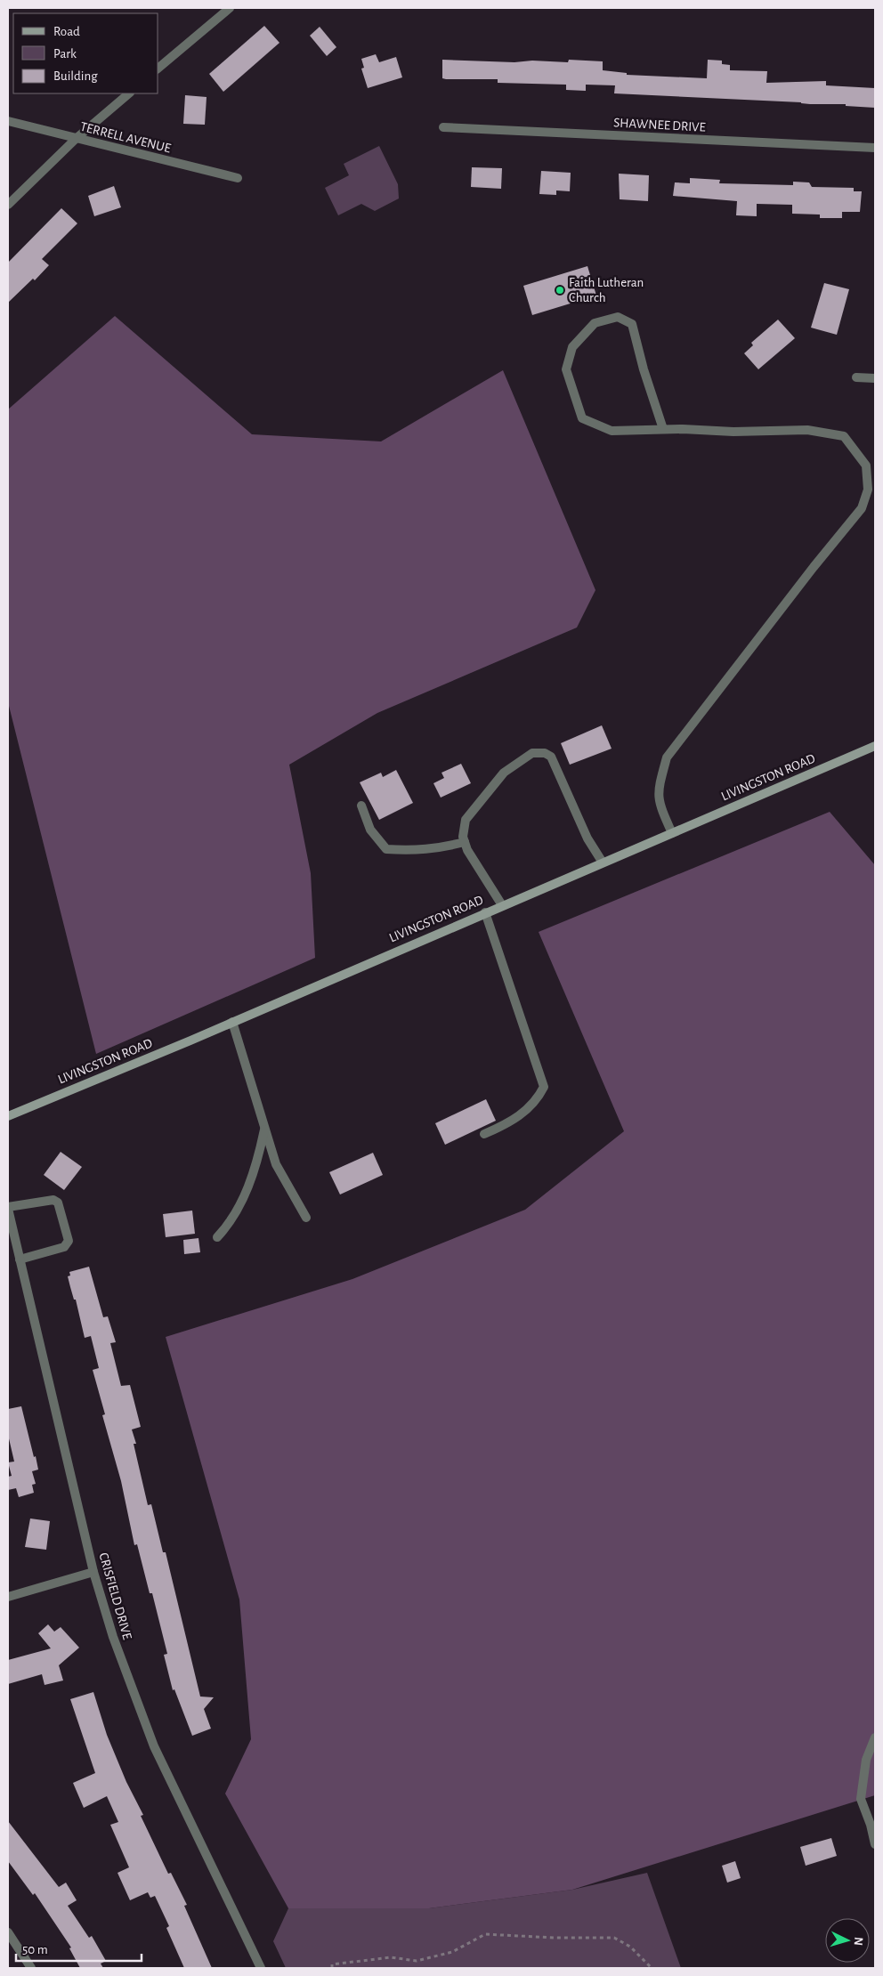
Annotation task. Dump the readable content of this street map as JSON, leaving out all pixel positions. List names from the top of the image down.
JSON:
{
  "streets": {
    "main road": ["LIVINGSTON ROAD"],
    "street": ["SHAWNEE DRIVE", "TERRELL AVENUE", "CRISFIELD DRIVE"]
  },
  "places": ["Faith Lutheran Church"],
  "legend": ["Road", "Park", "Building"],
  "scale_bar": "50 m",
  "north": "right"
}
